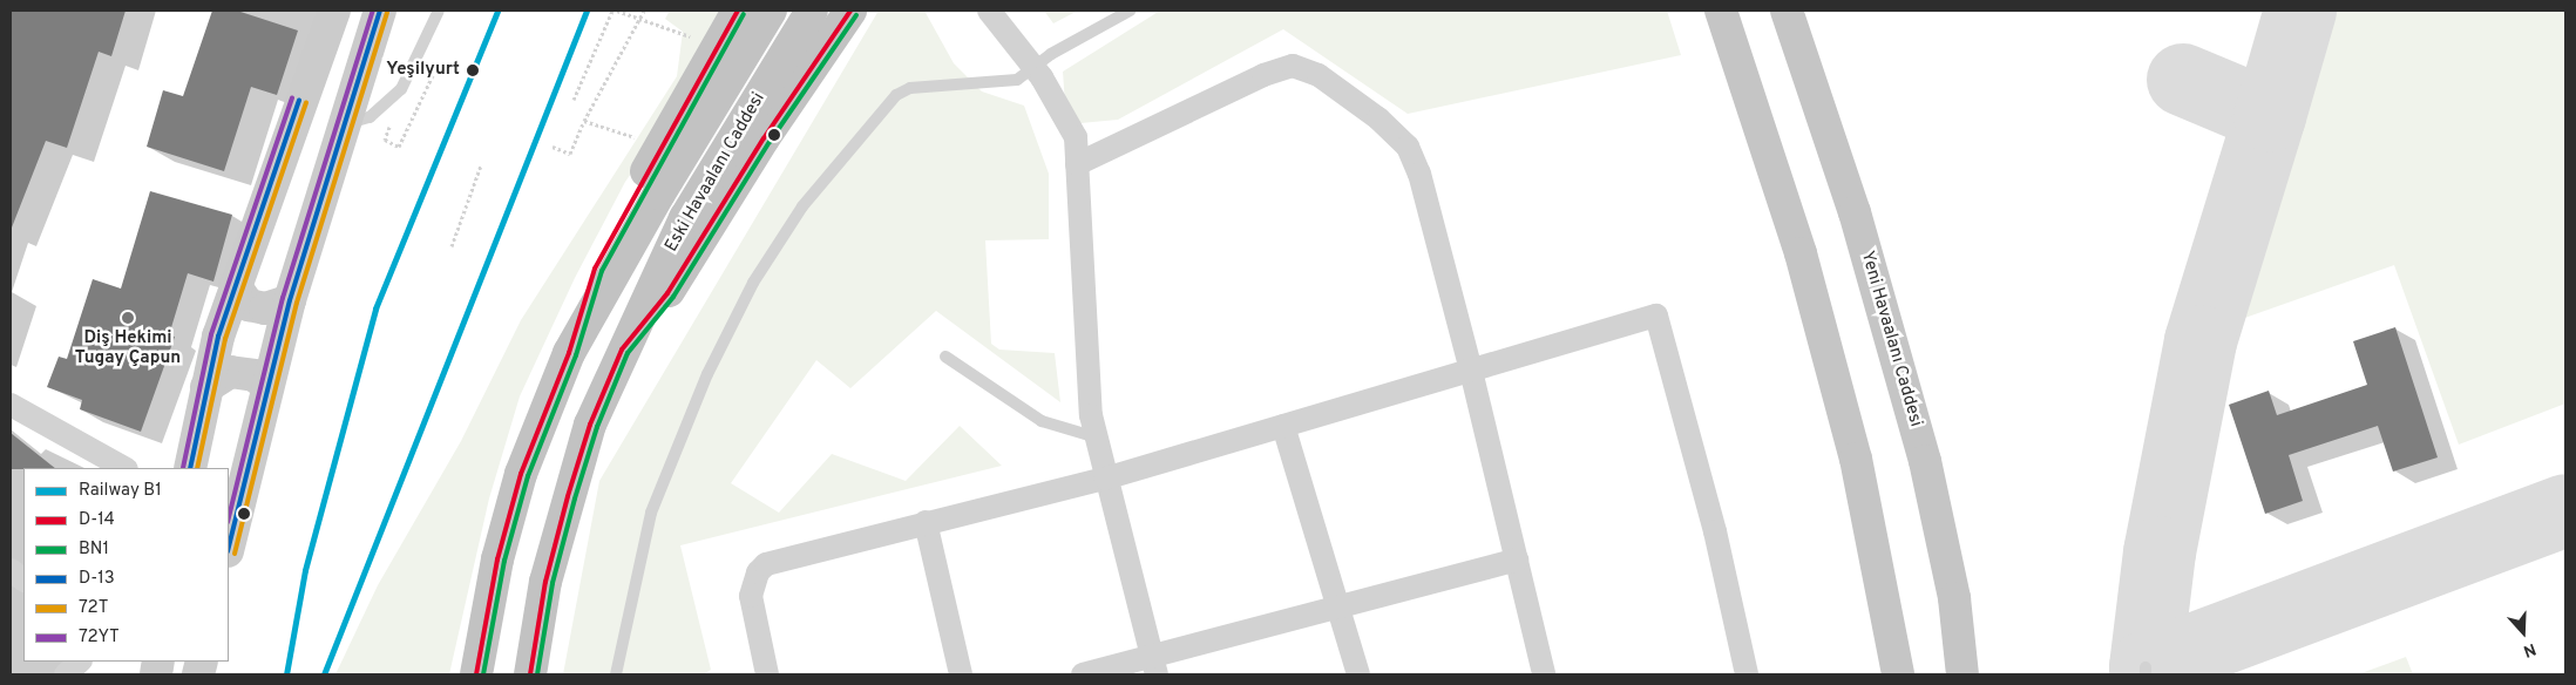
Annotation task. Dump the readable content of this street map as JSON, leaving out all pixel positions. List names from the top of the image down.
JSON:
{
  "streets": {
    "highway": ["Eski Havaalanı Caddesi"],
    "main road": ["Yeni Havaalanı Caddesi"]
  },
  "places": ["Yeşilyurt", "Diş Hekimi Tugay Çapun"],
  "lines": [
    "rail line B1",
    "transit line D-14",
    "transit line D-13",
    "transit line 72YT",
    "transit line 72T",
    "transit line BN1"
  ],
  "legend": [
    "Railway B1",
    "D-14",
    "BN1",
    "D-13",
    "72T",
    "72YT"
  ],
  "north": "bottom"
}
